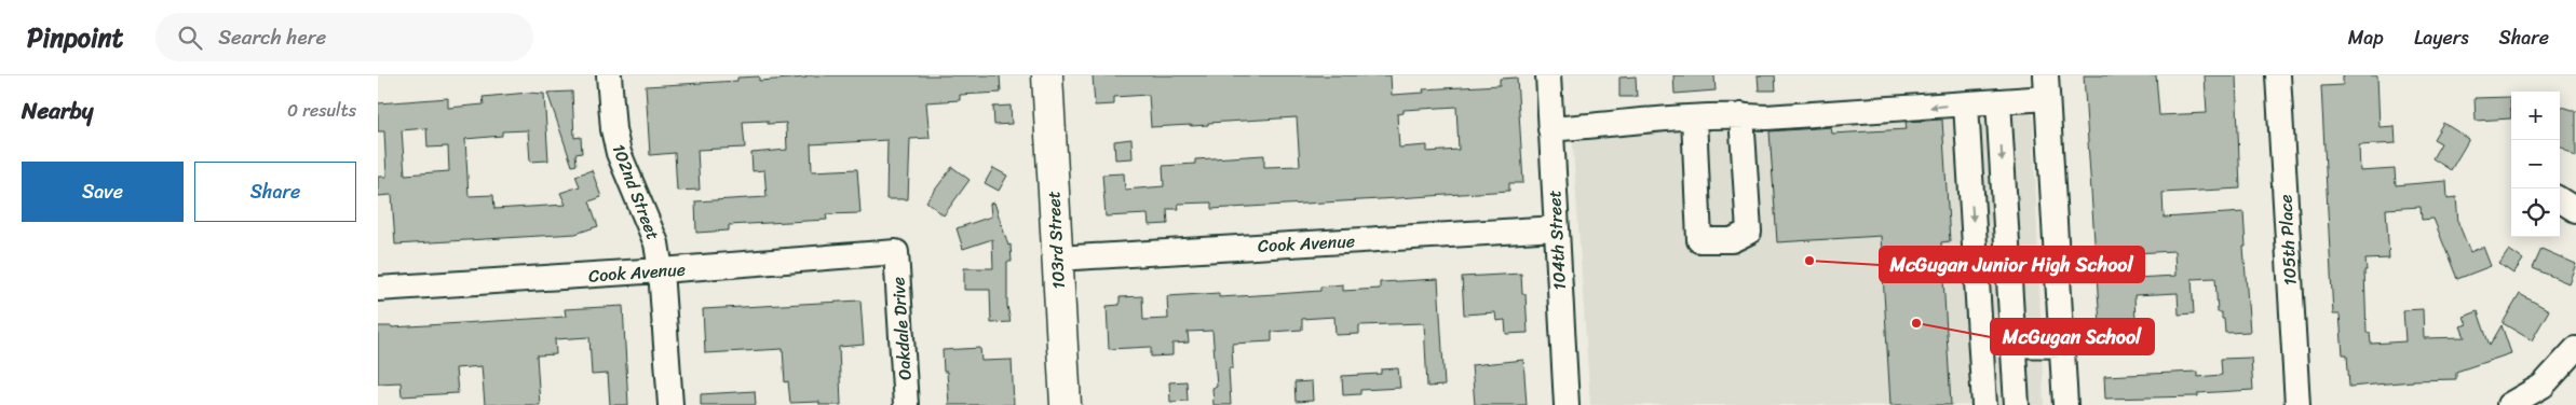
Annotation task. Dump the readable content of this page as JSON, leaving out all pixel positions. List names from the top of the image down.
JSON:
{
  "streets": {
    "main road": ["103rd Street"],
    "street": [
      "102nd Street",
      "104th Street",
      "105th Place",
      "Cook Avenue",
      "Oakdale Drive"
    ]
  },
  "crossings": [
    ["102nd Street", "Cook Avenue"],
    ["103rd Street", "Cook Avenue"],
    ["104th Street", "Cook Avenue"],
    ["Cook Avenue", "Oakdale Drive"]
  ],
  "places": ["McGugan Junior High School", "McGugan School"],
  "page": {
    "header": "Pinpoint",
    "search": "Search here",
    "nav": ["Map", "Layers", "Share"],
    "heading": ["Nearby", "0 results"],
    "map_buttons": ["+", "−"],
    "buttons": ["Save", "Share"]
  }
}
